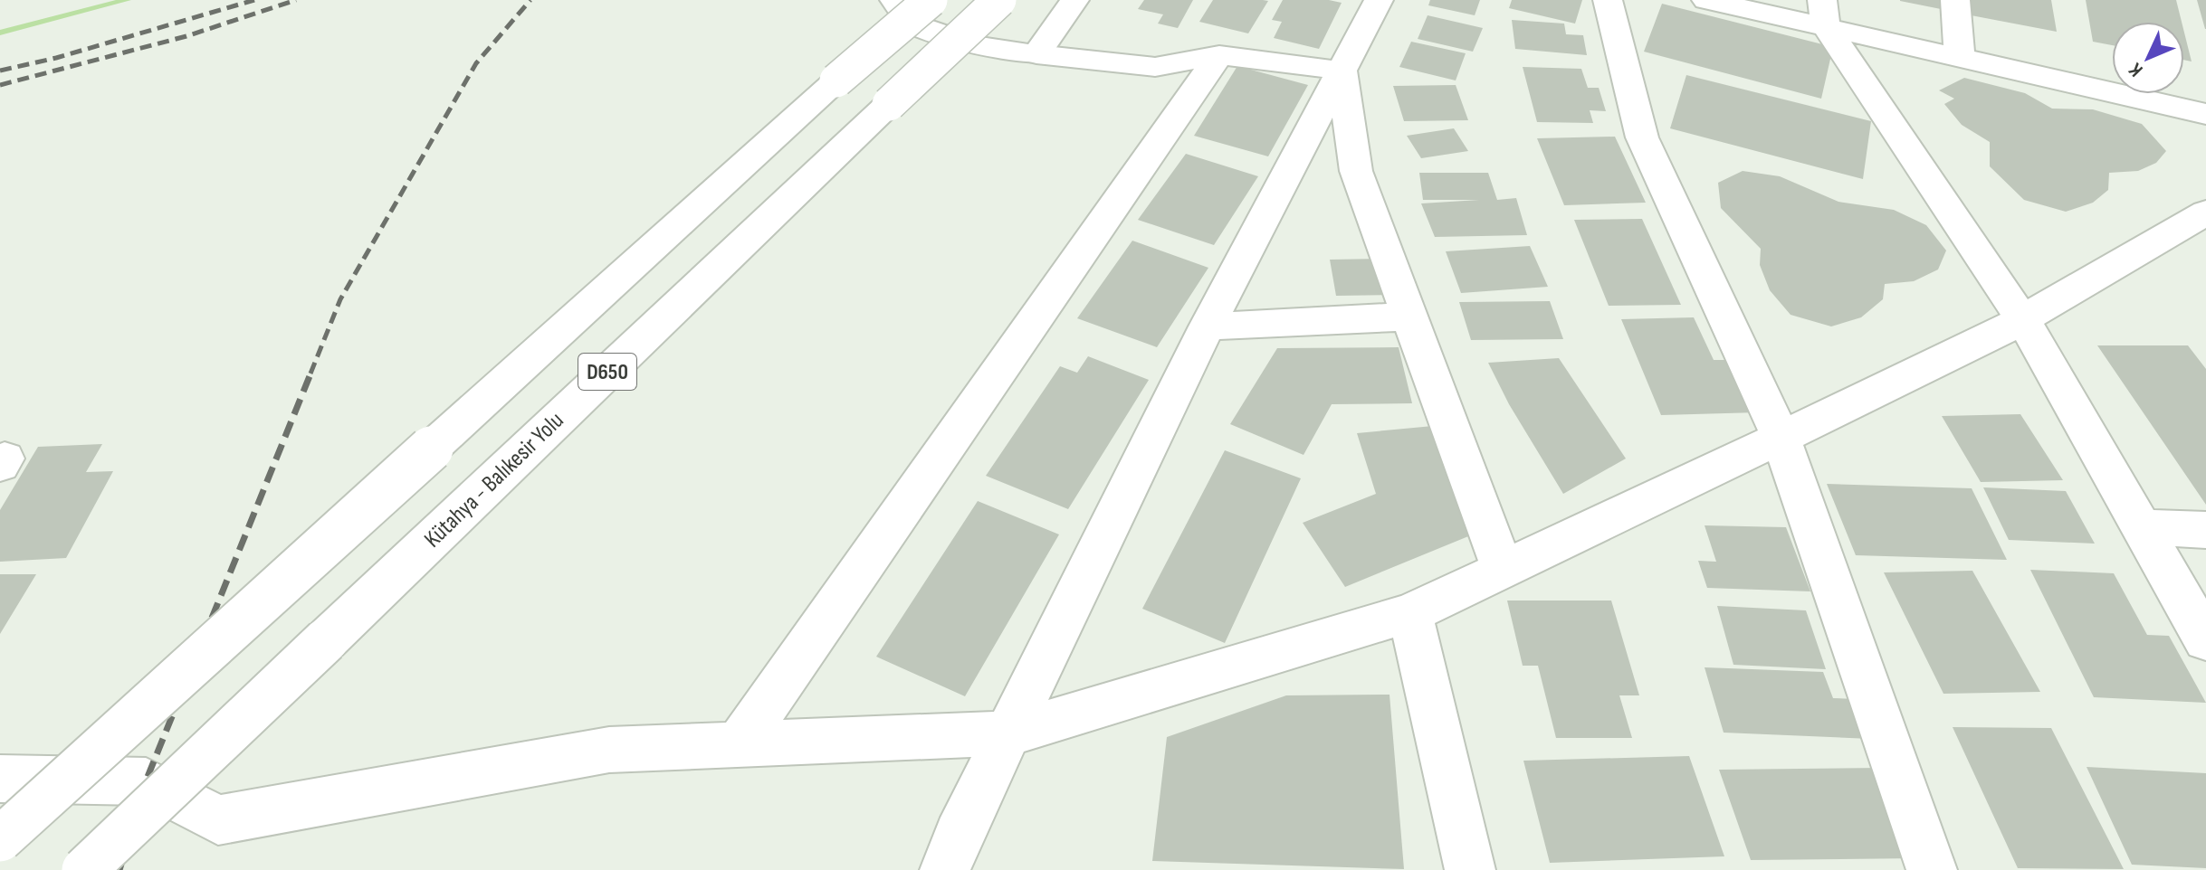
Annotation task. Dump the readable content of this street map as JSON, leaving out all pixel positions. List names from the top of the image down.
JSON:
{
  "streets": {
    "main road": ["D650", "Kütahya - Balıkesir Yolu"]
  },
  "north": "bottom left"
}
